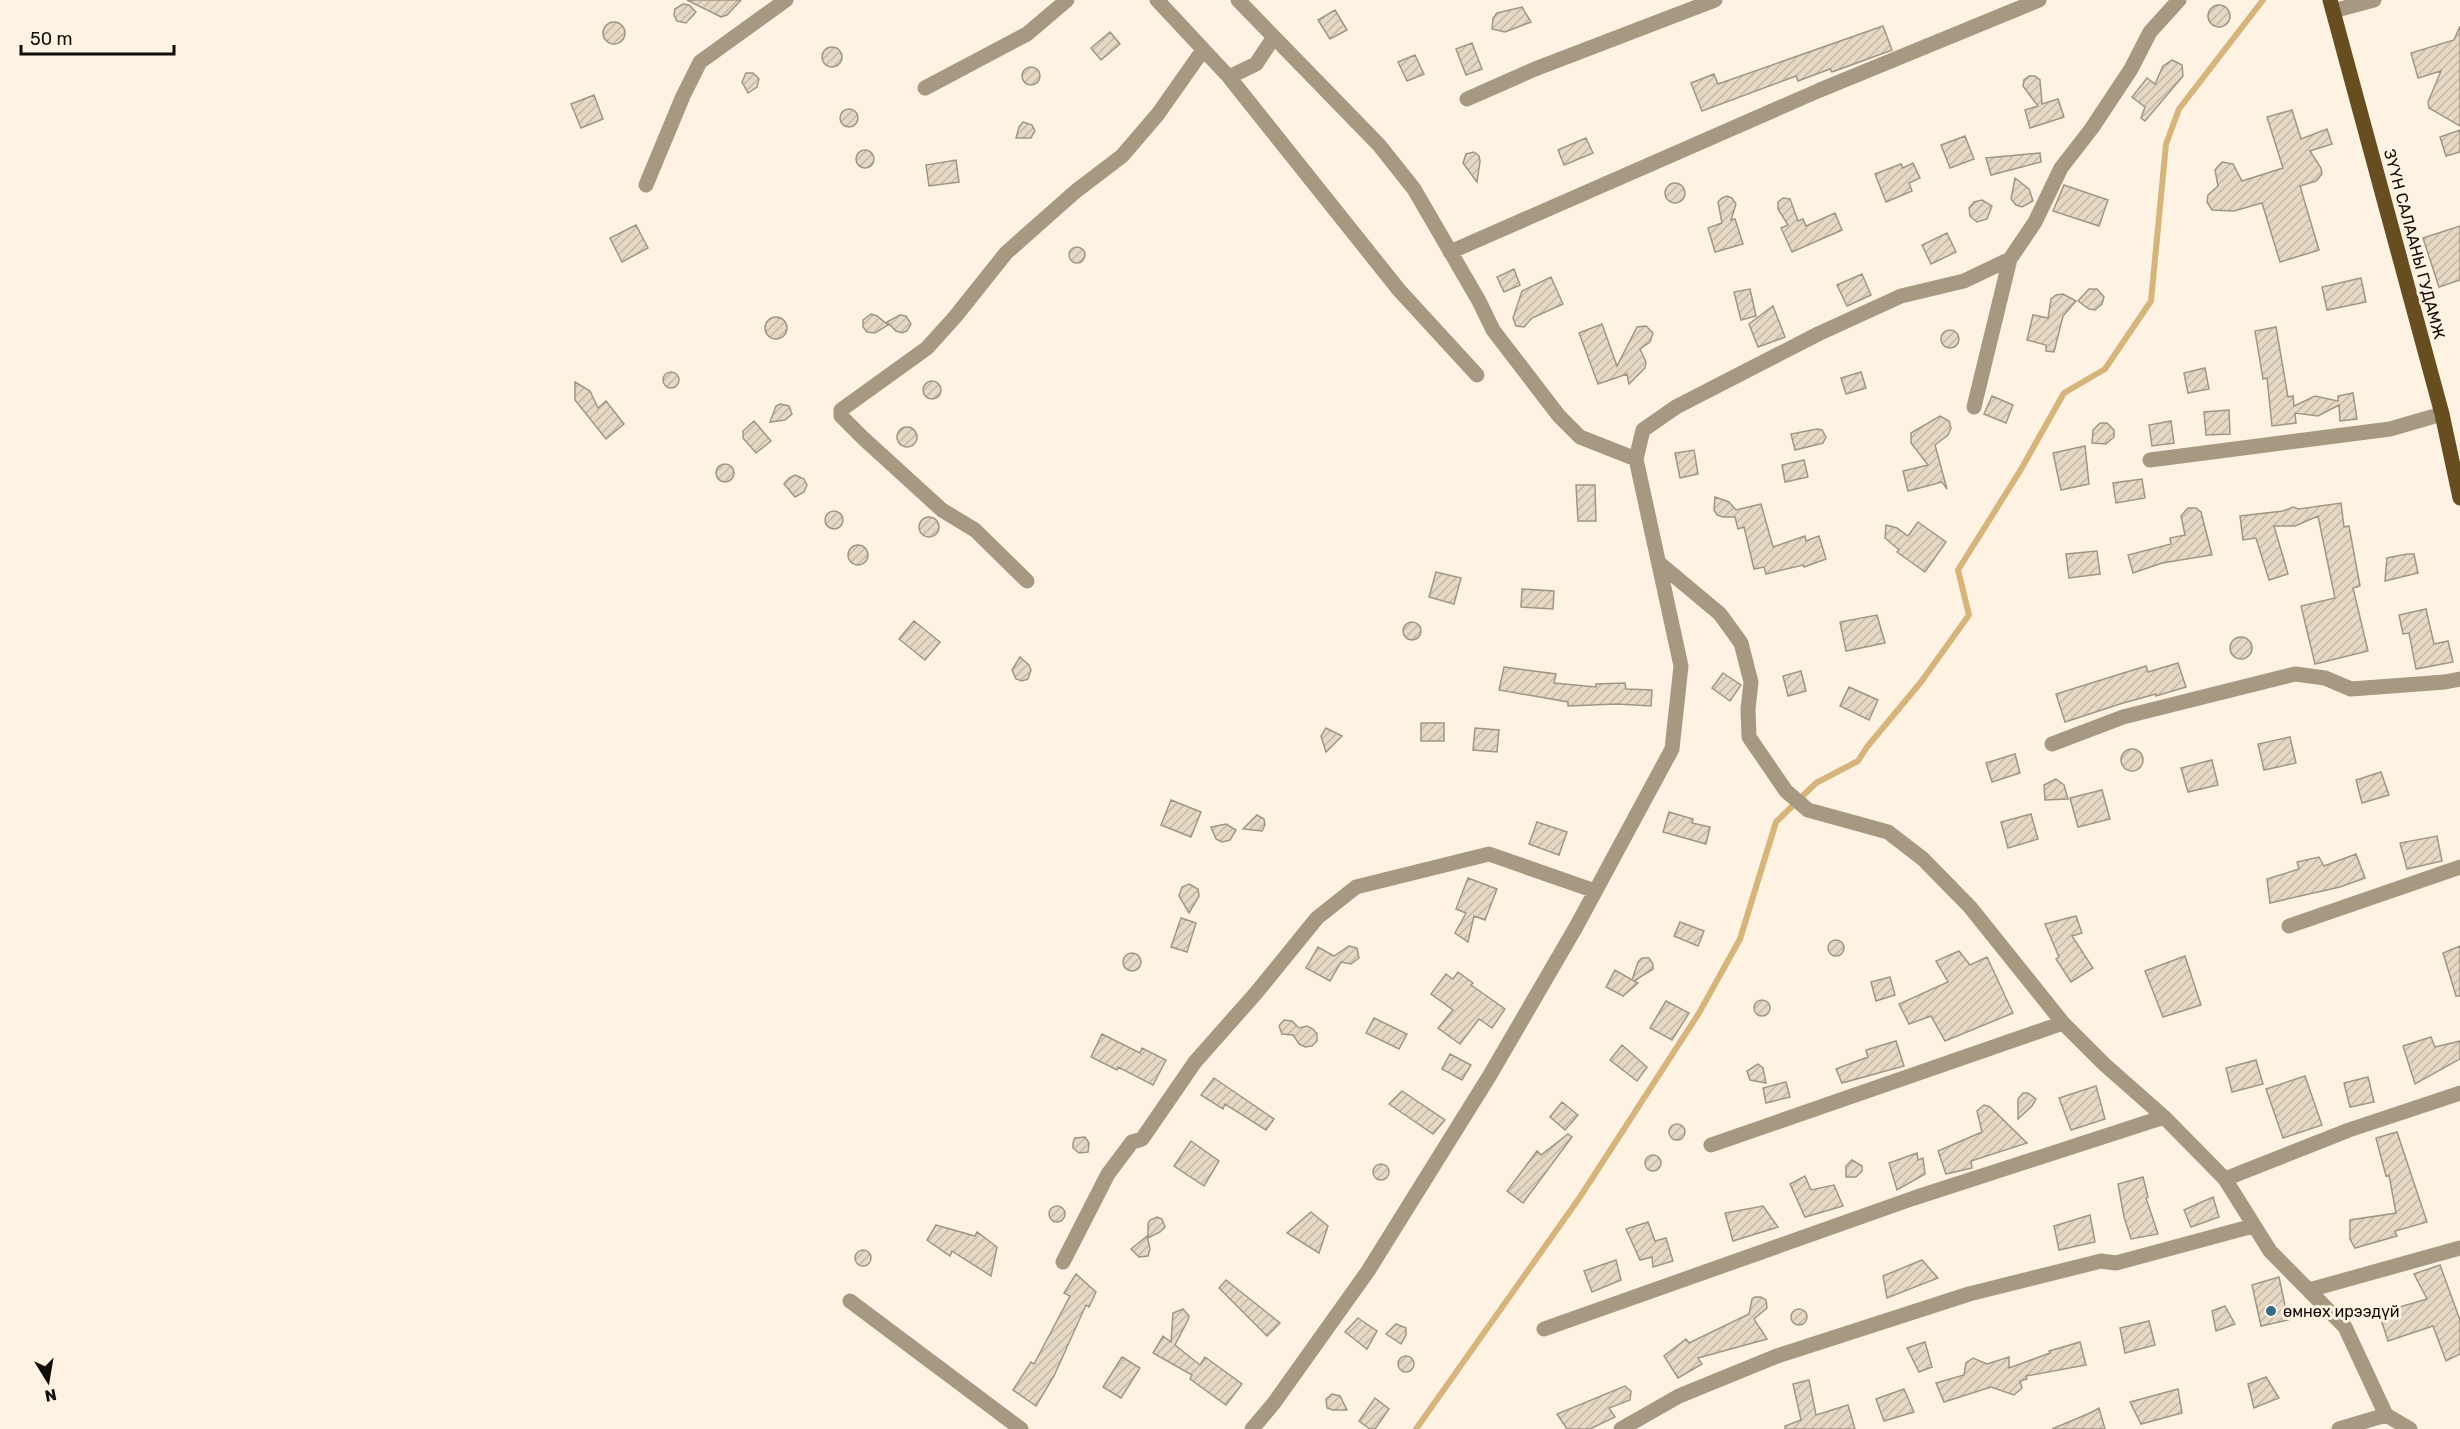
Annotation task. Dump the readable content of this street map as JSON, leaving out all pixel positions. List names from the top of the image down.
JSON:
{
  "streets": {
    "main road": ["ЗҮҮН САЛААНЫ ГУДАМЖ"]
  },
  "places": ["өмнөх ирээдүй"],
  "scale_bar": "50 m",
  "north": "bottom"
}
